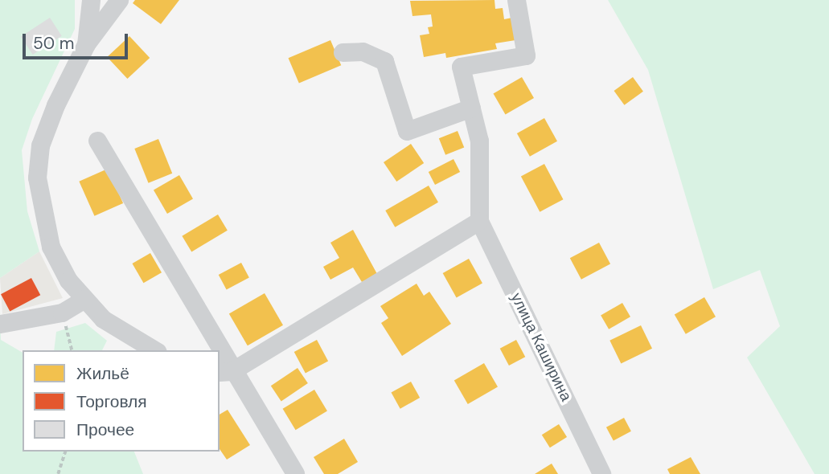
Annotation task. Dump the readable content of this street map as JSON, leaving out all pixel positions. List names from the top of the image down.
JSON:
{
  "streets": {
    "street": ["улица Каширина"]
  },
  "legend": ["Жильё", "Торговля", "Прочее"],
  "scale_bar": "50 m"
}
